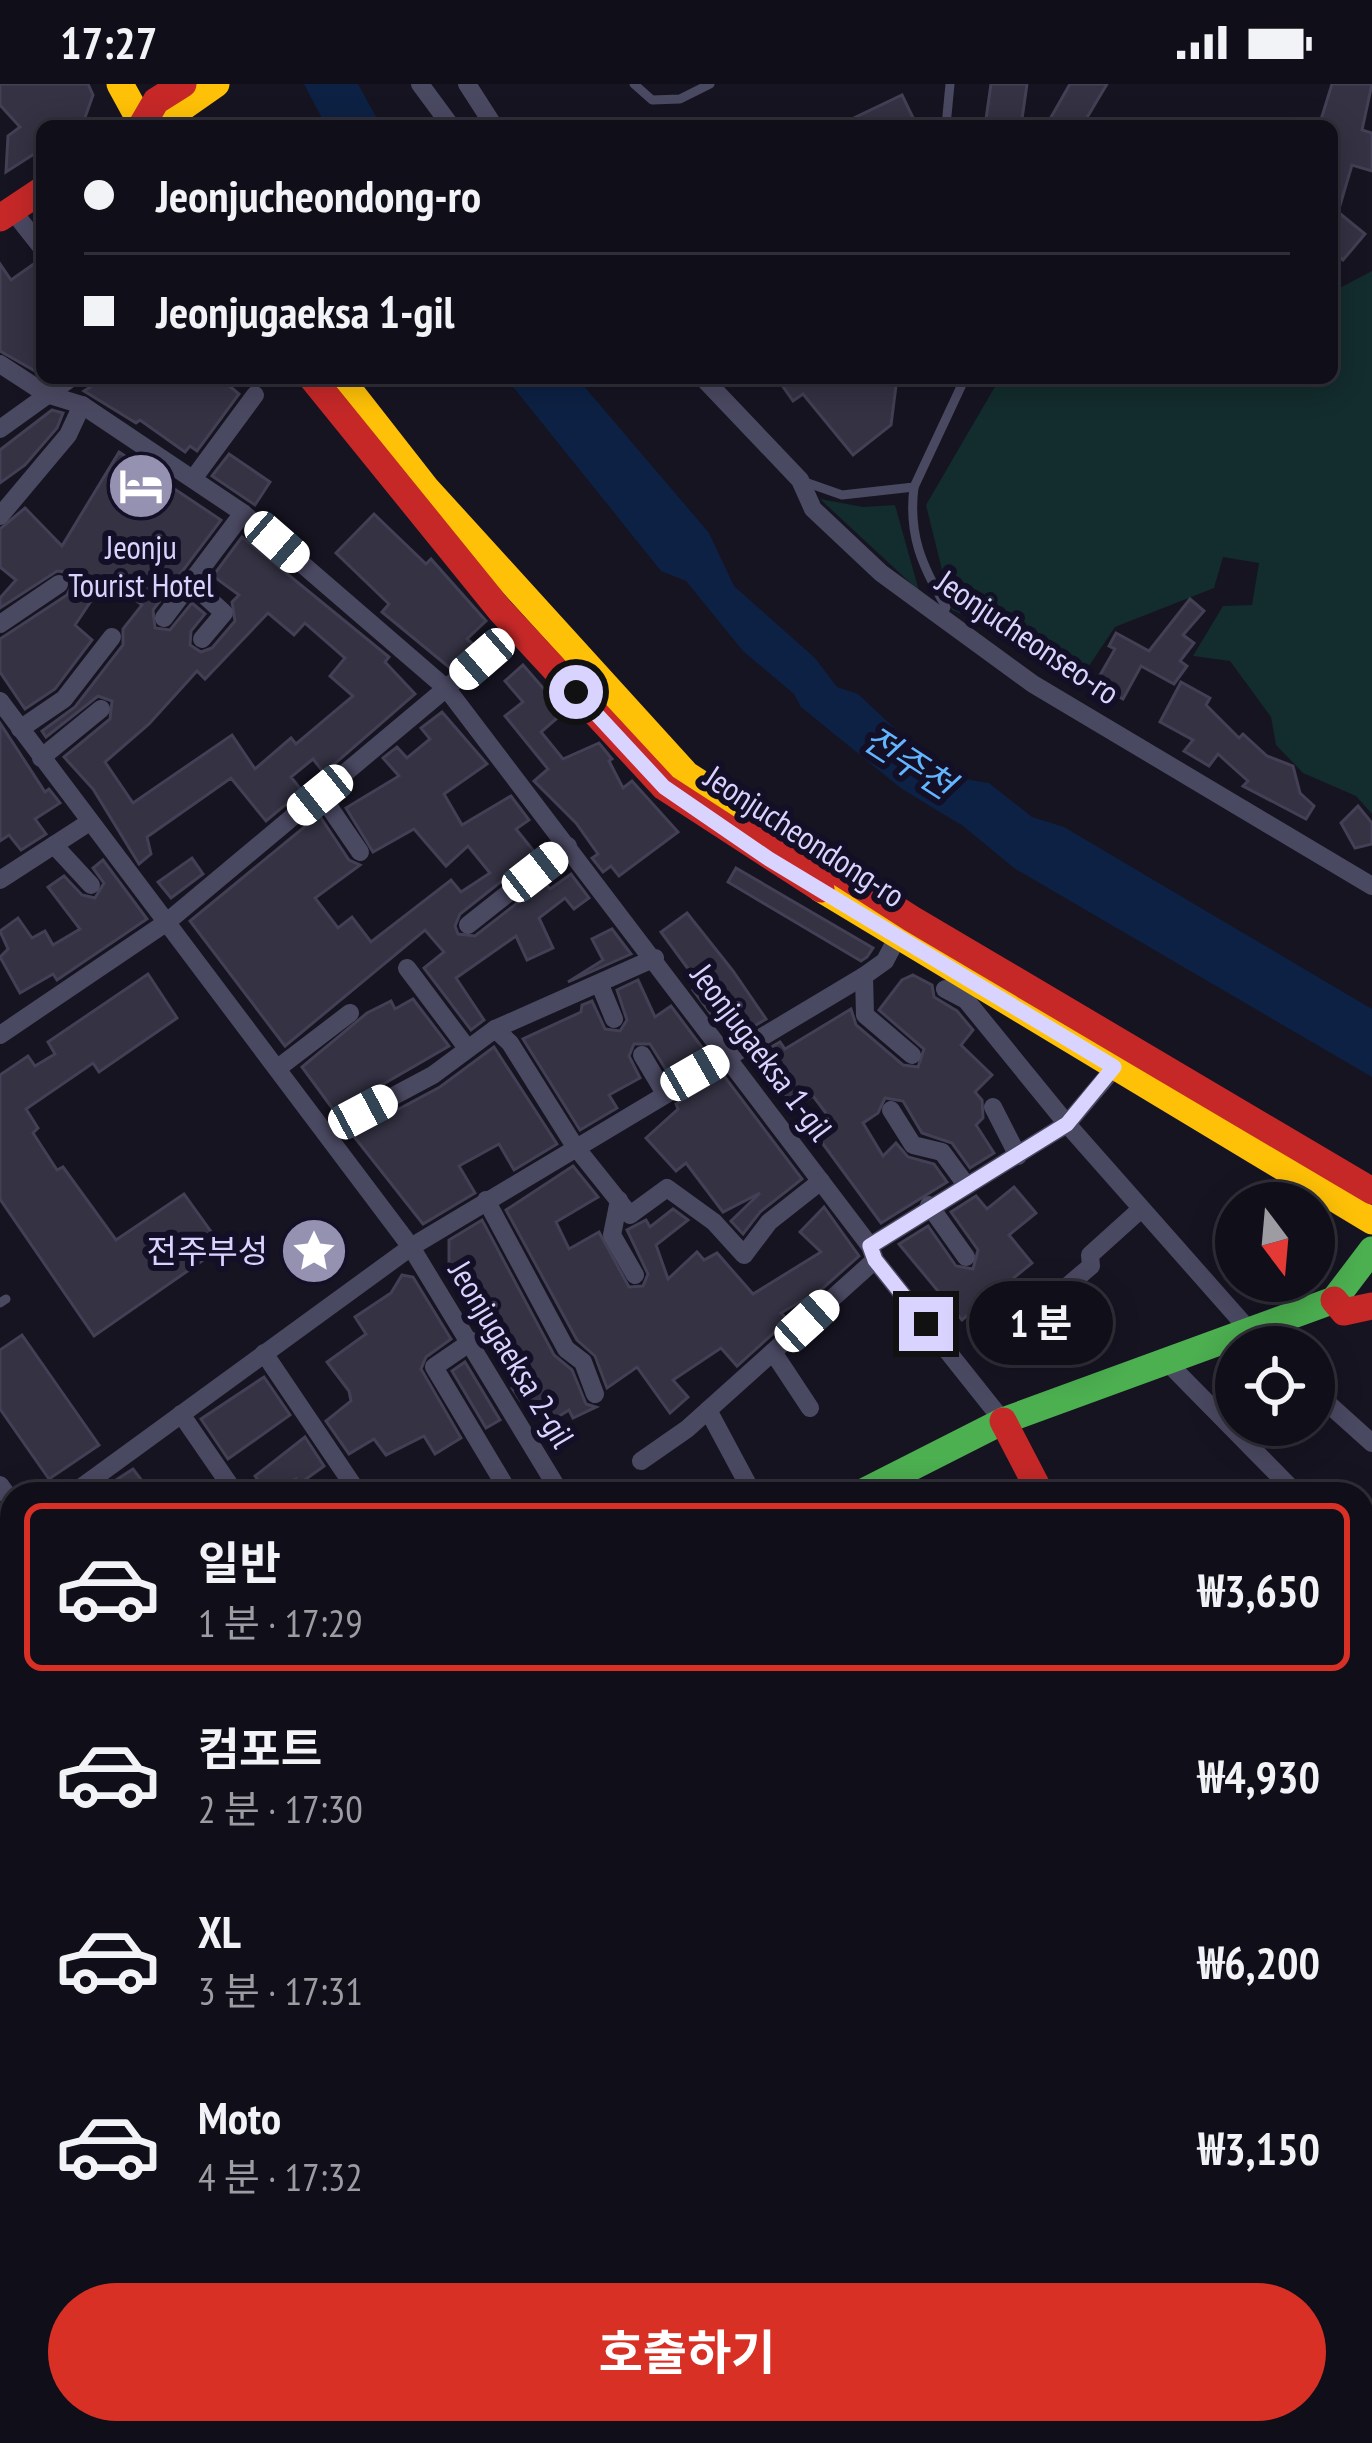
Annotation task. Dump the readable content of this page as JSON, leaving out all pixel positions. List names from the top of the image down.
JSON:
{
  "streets": {
    "street": [
      "Jeonjucheonseo-ro",
      "Jeonjucheondong-ro",
      "Jeonjugaeksa 1-gil",
      "Jeonjugaeksa 2-gil"
    ]
  },
  "crossings": [
    ["Jeonjucheondong-ro", "Jeonjugaeksa 2-gil"],
    ["Jeonjugaeksa 1-gil", "Jeonjugaeksa 2-gil"]
  ],
  "water": ["전주천"],
  "places": {
    "hotel": ["Jeonju Tourist Hotel"],
    "place": ["전주부성"]
  },
  "north": "bottom",
  "page": {
    "status": "17:27",
    "banner": ["Jeonjucheondong-ro", "Jeonjugaeksa 1-gil"],
    "bubble": "1 분",
    "list": [
      {
        "name": "일반",
        "note": "1 분 · 17:29",
        "value": "₩3,650"
      },
      {
        "name": "컴포트",
        "note": "2 분 · 17:30",
        "value": "₩4,930"
      },
      {
        "name": "XL",
        "note": "3 분 · 17:31",
        "value": "₩6,200"
      },
      {
        "name": "Moto",
        "note": "4 분 · 17:32",
        "value": "₩3,150"
      }
    ],
    "buttons": "호출하기"
  }
}
